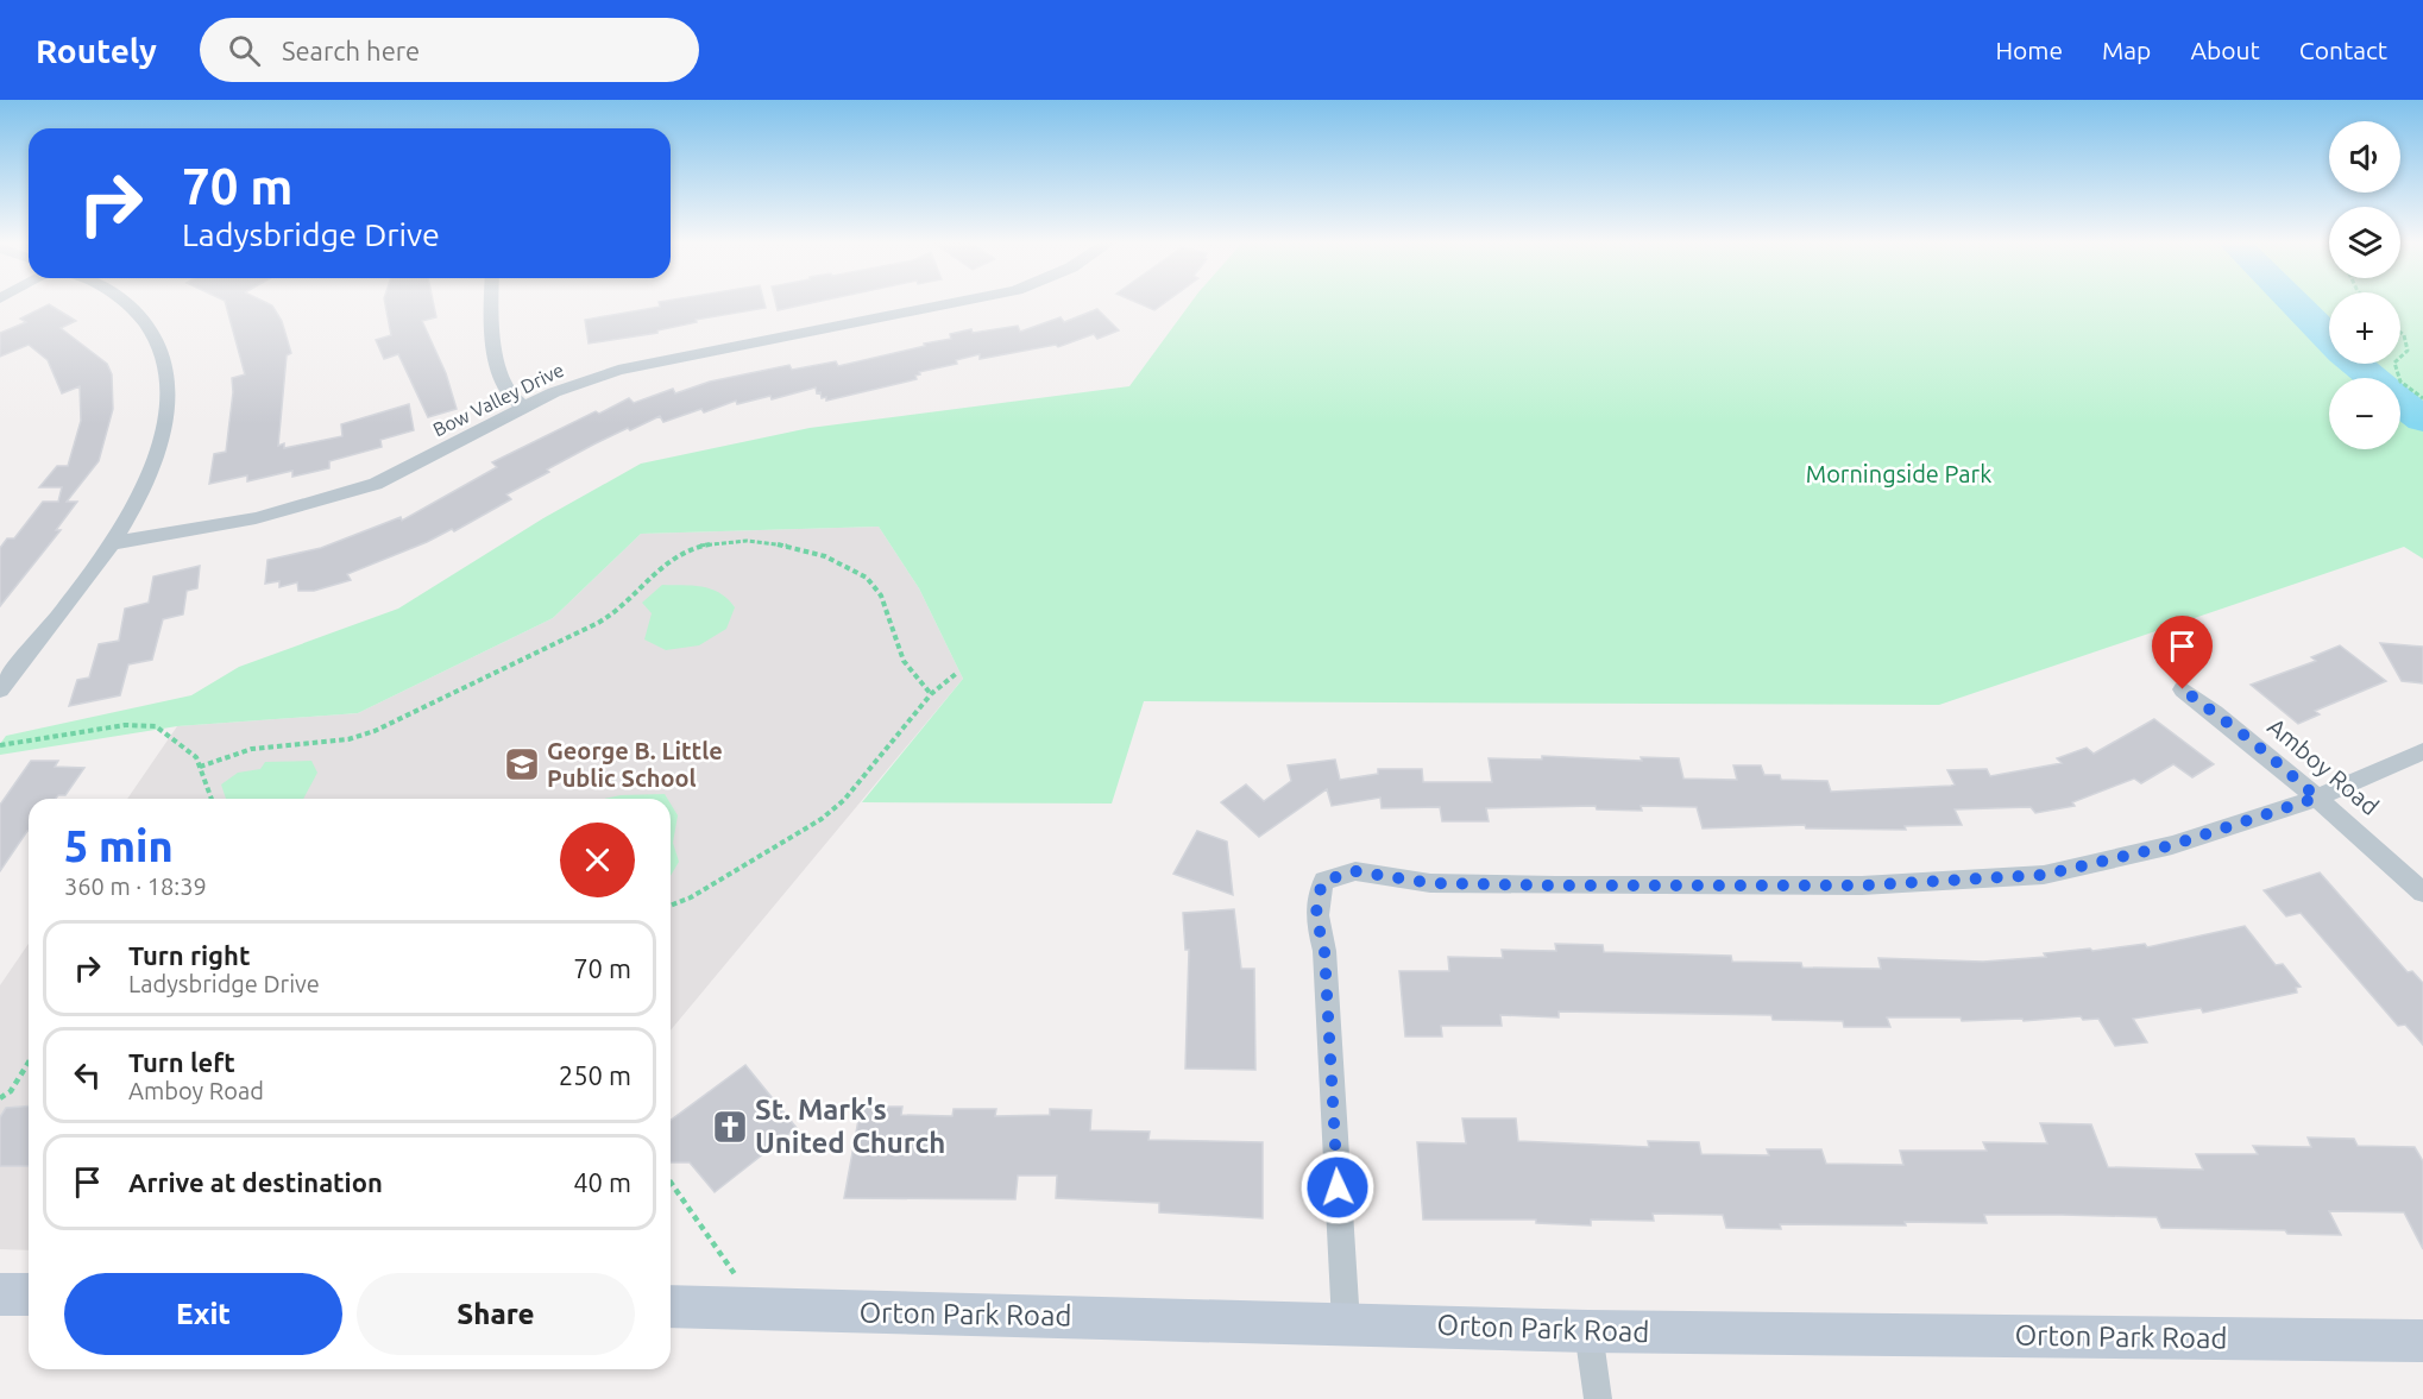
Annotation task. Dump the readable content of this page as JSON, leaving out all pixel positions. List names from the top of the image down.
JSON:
{
  "streets": {
    "street": ["Bow Valley Drive", "Amboy Road", "Orton Park Road"]
  },
  "parks": ["Morningside Park"],
  "places": {
    "school or university": ["George B. Little Public School"],
    "church": ["St. Mark's United Church"]
  },
  "page": {
    "header": "Routely",
    "search": "Search here",
    "nav": [
      "Home",
      "Map",
      "About",
      "Contact"
    ],
    "map_buttons": ["+", "−"],
    "turn": ["70 m", "Ladysbridge Drive"],
    "heading": ["5 min", "360 m · 18:39"],
    "list": [
      {
        "name": "Turn right",
        "note": "Ladysbridge Drive",
        "value": "70 m"
      },
      {
        "name": "Turn left",
        "note": "Amboy Road",
        "value": "250 m"
      },
      {
        "name": "Arrive at destination",
        "value": "40 m"
      }
    ],
    "buttons": ["Exit", "Share"]
  }
}
